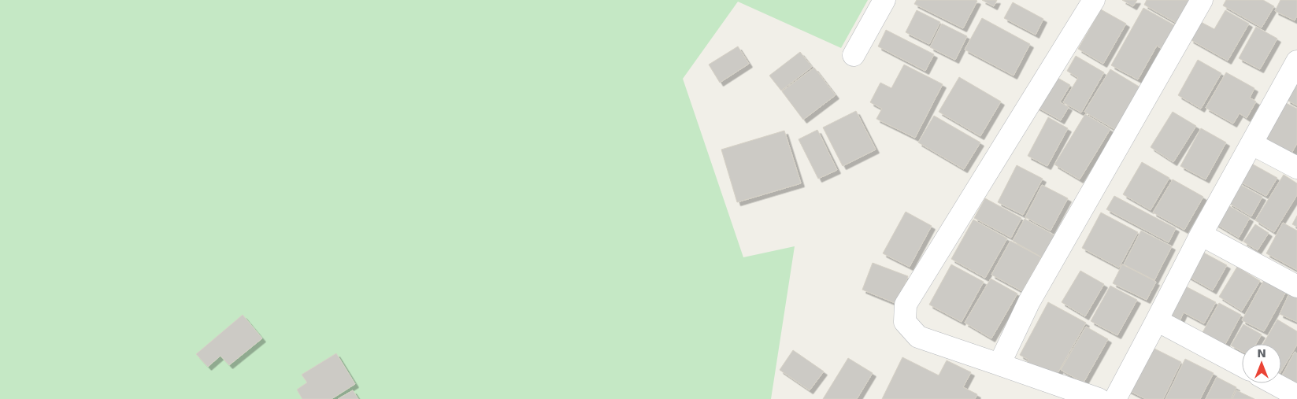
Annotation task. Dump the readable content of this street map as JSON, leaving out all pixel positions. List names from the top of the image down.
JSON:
{
  "north": "top"
}
